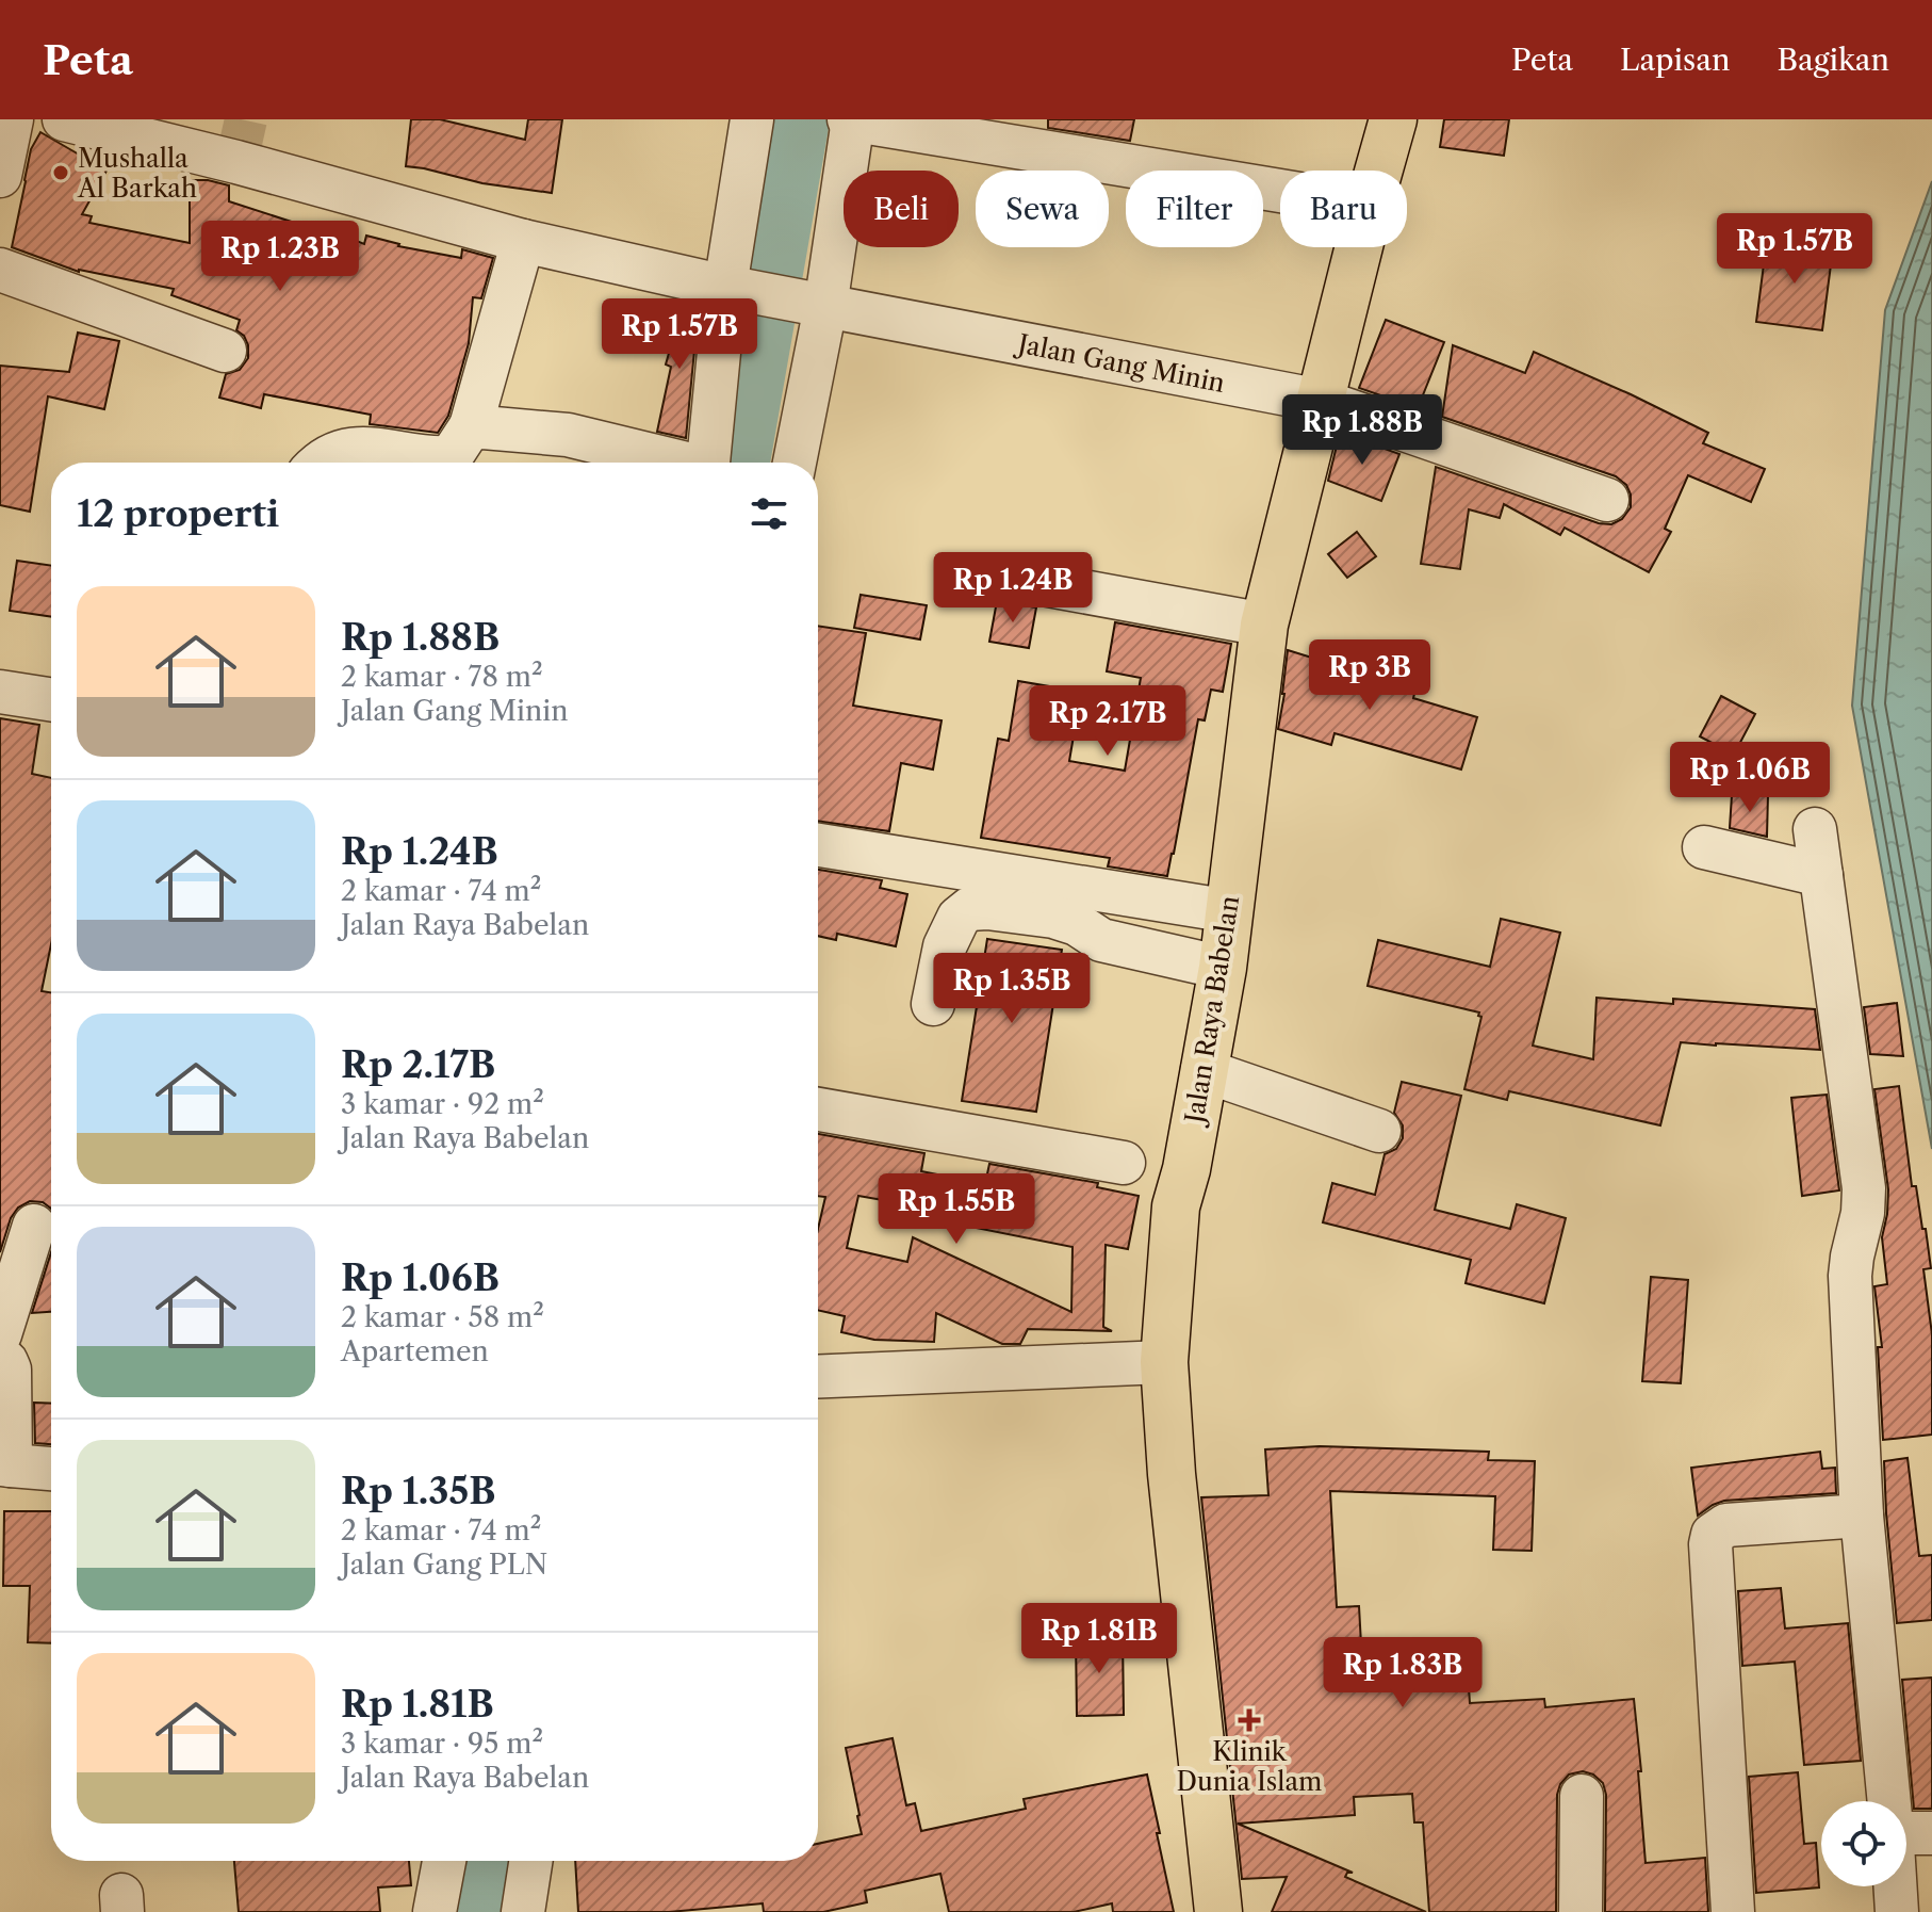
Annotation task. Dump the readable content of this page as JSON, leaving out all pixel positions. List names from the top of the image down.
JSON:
{
  "streets": {
    "main road": ["Jalan Raya Babelan"],
    "street": ["Jalan Gang Minin"]
  },
  "crossings": [
    ["Jalan Gang Minin", "Jalan Raya Babelan"]
  ],
  "places": {
    "other": ["Mushalla Al Barkah"],
    "health": ["Klinik Dunia Islam"]
  },
  "page": {
    "header": "Peta",
    "nav": ["Peta", "Lapisan", "Bagikan"],
    "chip": [
      "Beli",
      "Sewa",
      "Filter",
      "Baru"
    ],
    "price": [
      "Rp 1.57B",
      "Rp 1.23B",
      "Rp 1.57B",
      "Rp 1.88B",
      "Rp 1.24B",
      "Rp 3B",
      "Rp 2.17B",
      "Rp 1.06B",
      "Rp 1.35B",
      "Rp 1.55B",
      "Rp 1.81B",
      "Rp 1.83B"
    ],
    "heading": "12 properti",
    "list": [
      {
        "name": "Rp 1.88B",
        "note": "2 kamar · 78 m² · Jalan Gang Minin"
      },
      {
        "name": "Rp 1.24B",
        "note": "2 kamar · 74 m² · Jalan Raya Babelan"
      },
      {
        "name": "Rp 2.17B",
        "note": "3 kamar · 92 m² · Jalan Raya Babelan"
      },
      {
        "name": "Rp 1.06B",
        "note": "2 kamar · 58 m² · Apartemen"
      },
      {
        "name": "Rp 1.35B",
        "note": "2 kamar · 74 m² · Jalan Gang PLN"
      },
      {
        "name": "Rp 1.81B",
        "note": "3 kamar · 95 m² · Jalan Raya Babelan"
      }
    ]
  }
}
